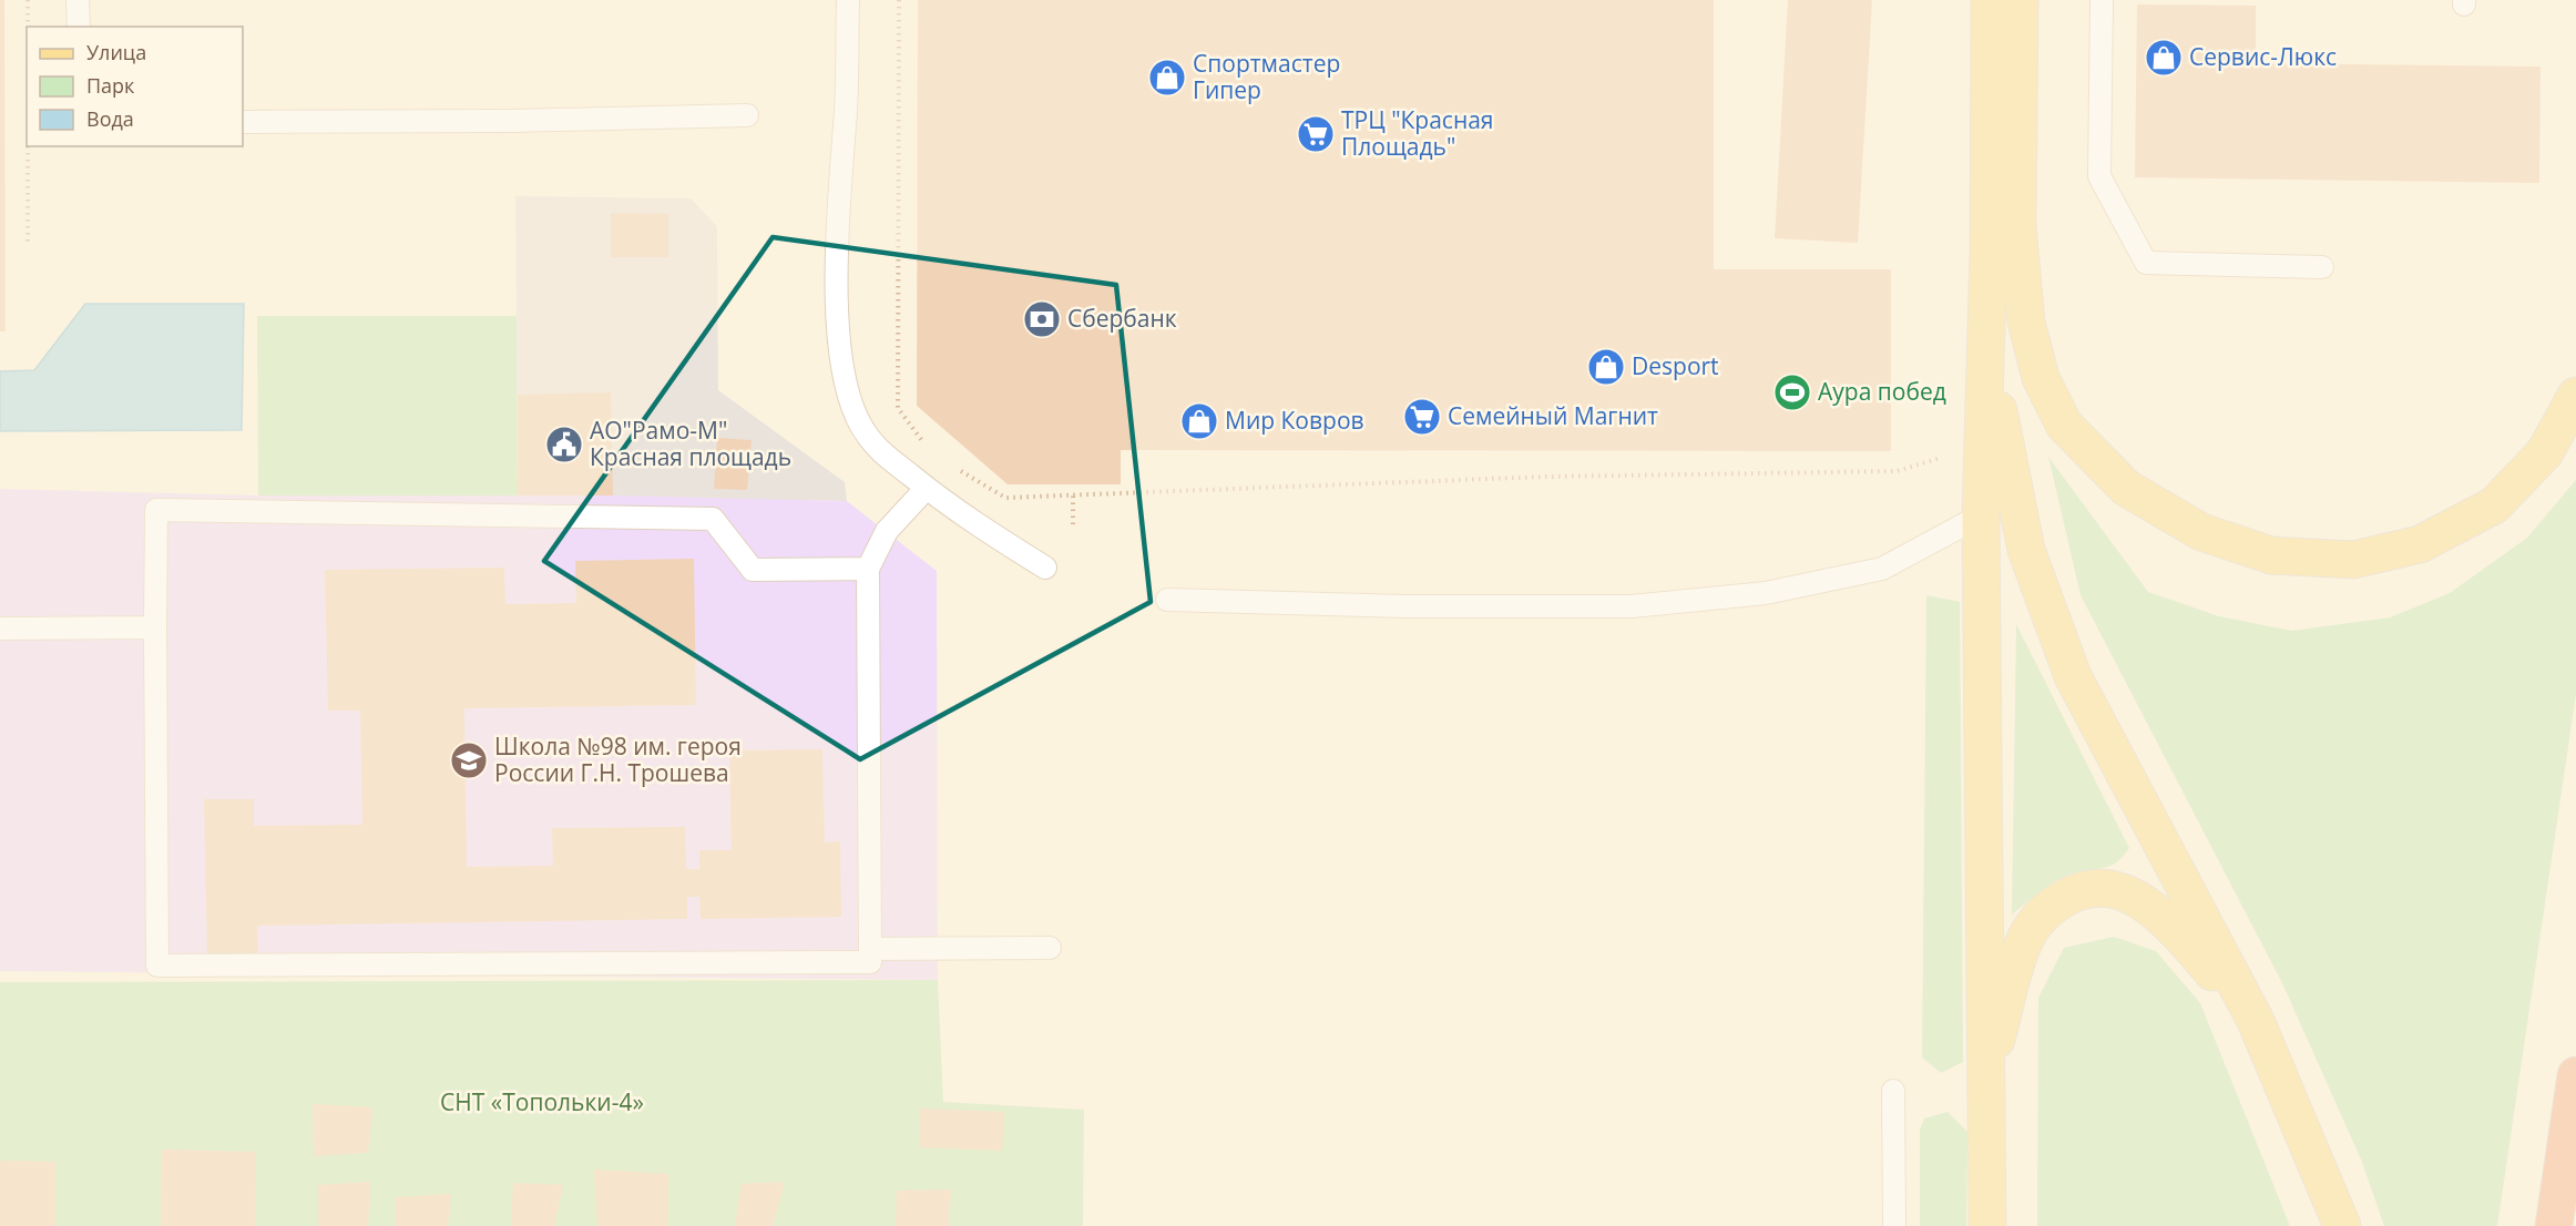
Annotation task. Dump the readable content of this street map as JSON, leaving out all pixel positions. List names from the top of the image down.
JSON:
{
  "parks": ["СНТ «Топольки-4»"],
  "places": {
    "shop": [
      "Сервис-Люкс",
      "Спортмастер Гипер",
      "Desport",
      "Мир Ковров"
    ],
    "supermarket": ["ТРЦ \"Красная Площадь\"", "Семейный Магнит"],
    "bank": ["Сбербанк"],
    "sports": ["Аура побед"],
    "public building": ["АО\"Рамо-М\" Красная площадь"],
    "school or university": ["Школа №98 им. героя России Г.Н. Трошева"]
  },
  "legend": ["Улица", "Парк", "Вода"]
}
